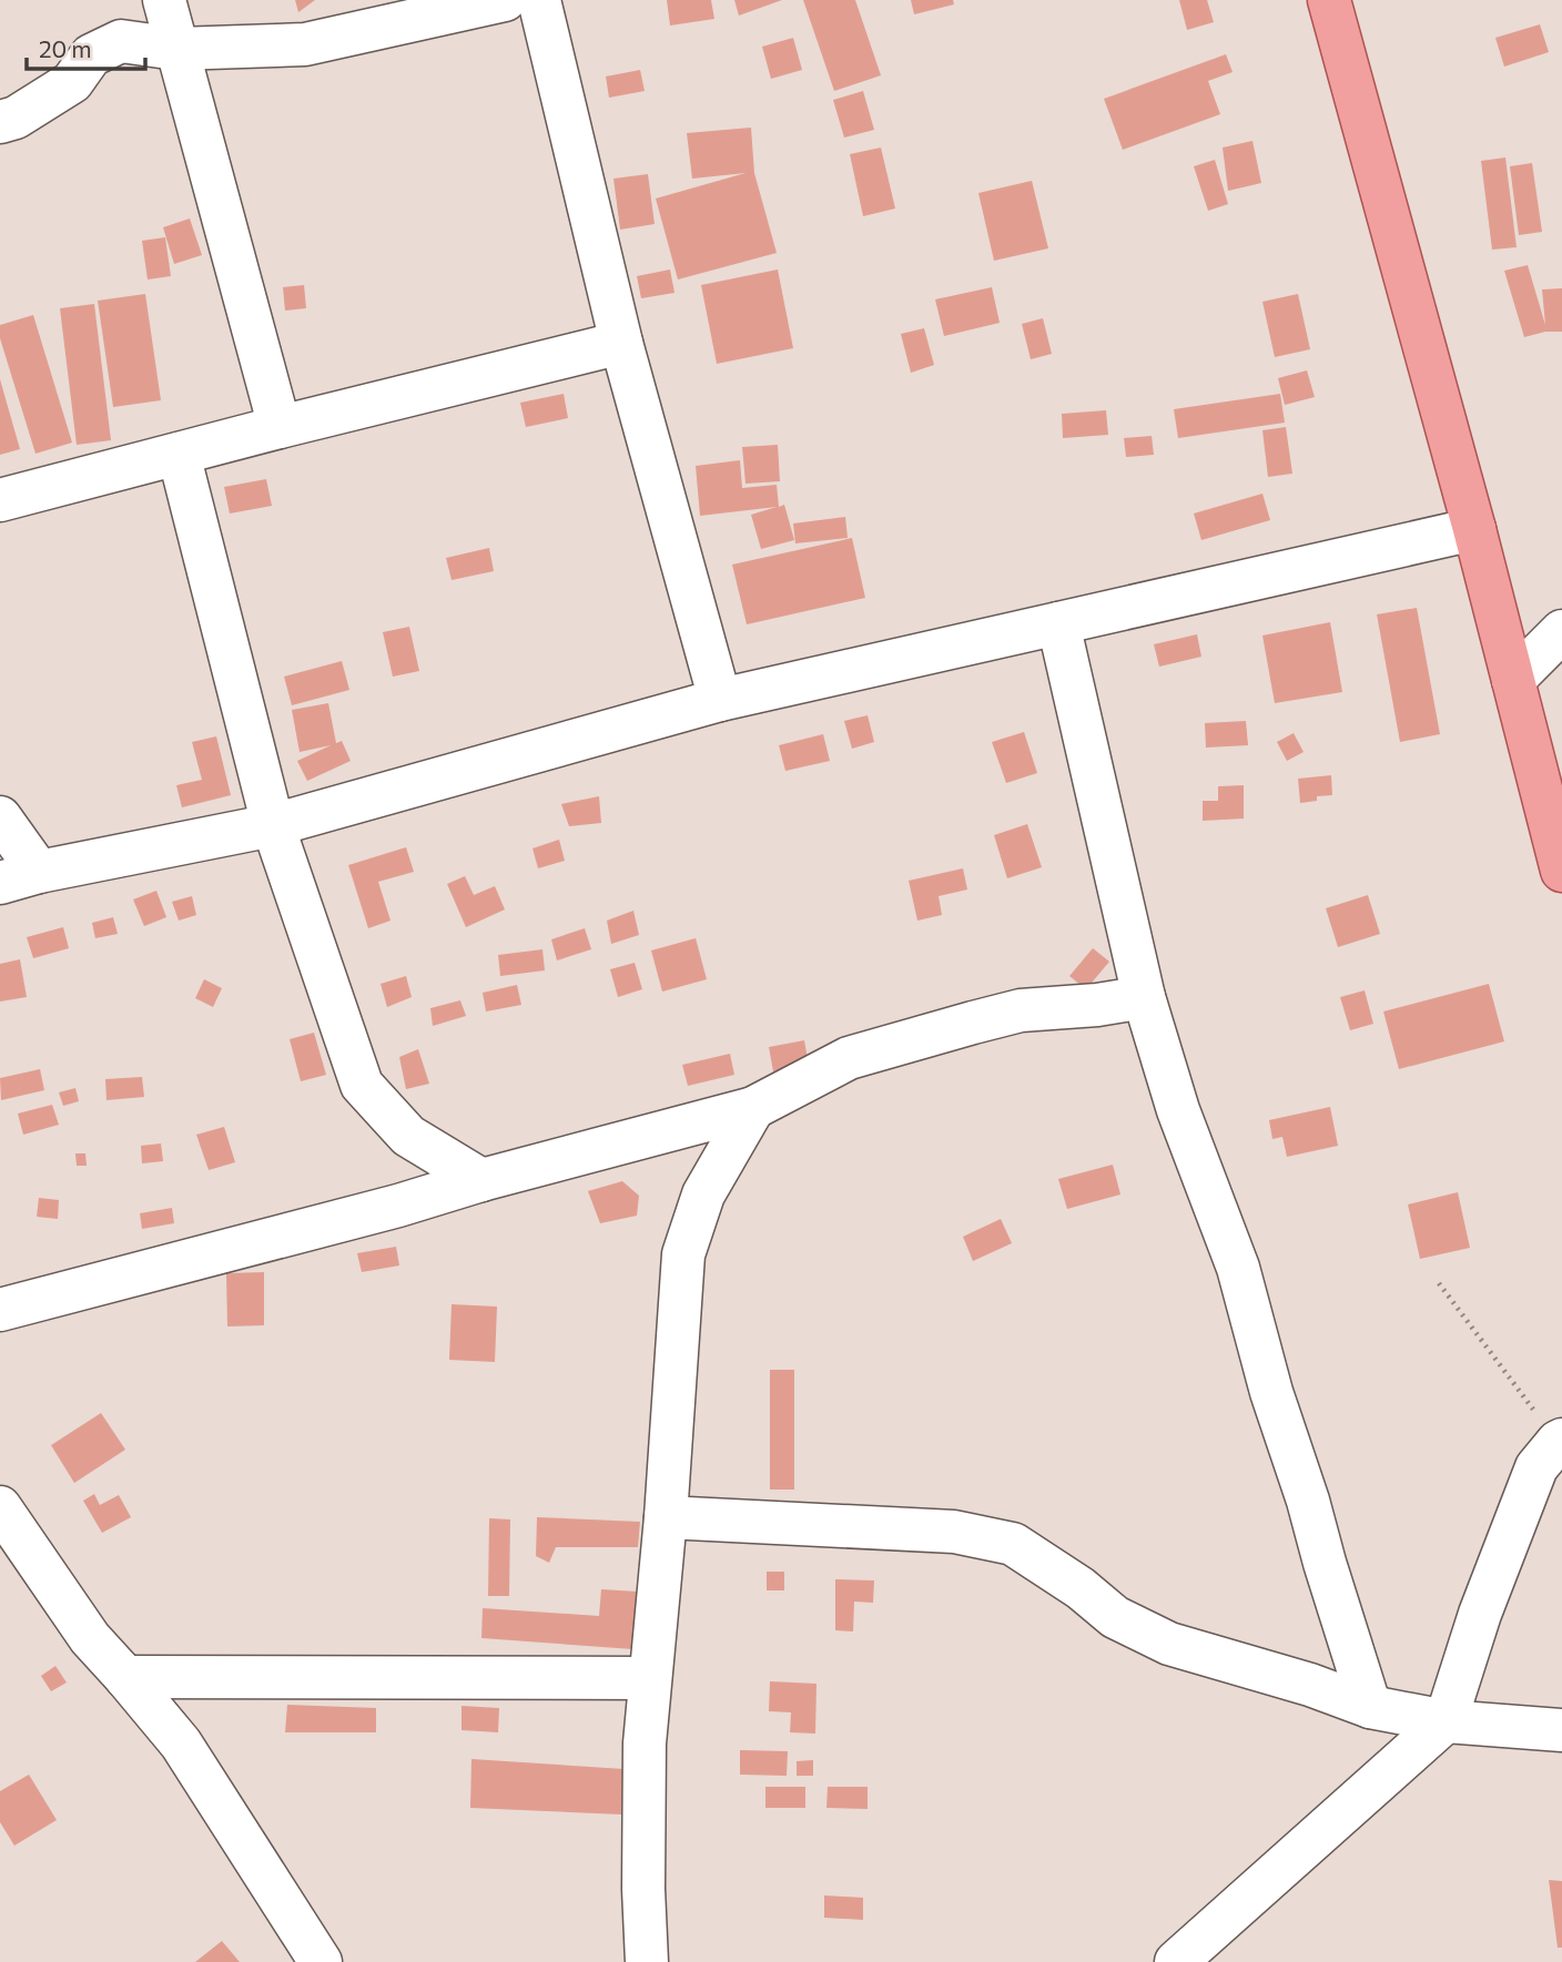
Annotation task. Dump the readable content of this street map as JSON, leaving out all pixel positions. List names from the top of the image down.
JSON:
{
  "scale_bar": "20 m"
}
